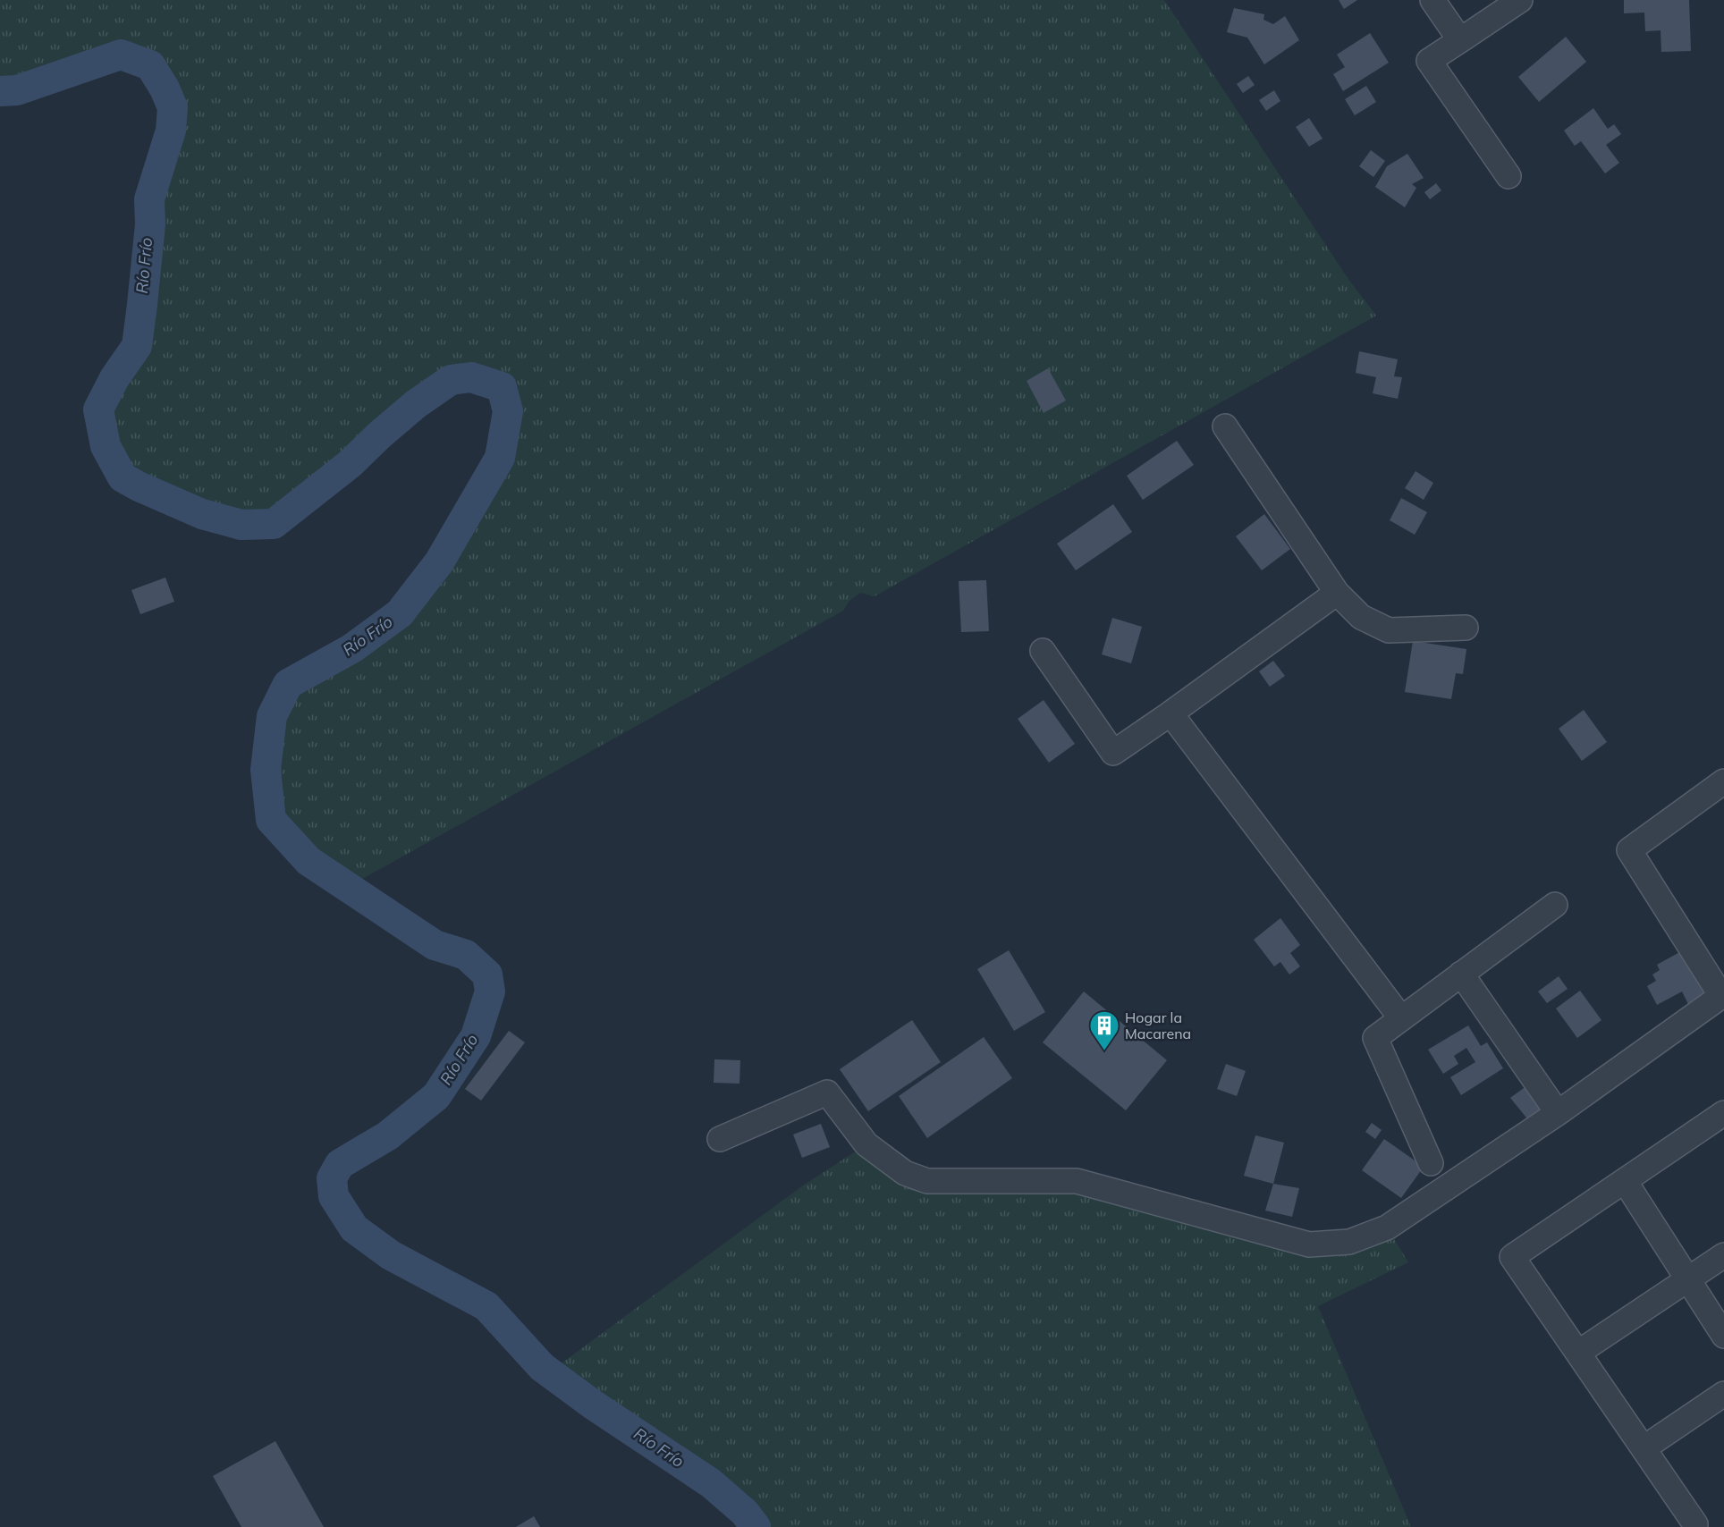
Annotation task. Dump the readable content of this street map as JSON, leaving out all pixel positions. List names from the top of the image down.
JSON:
{
  "water": ["Río Frío"],
  "places": {
    "building": ["Hogar la Macarena"]
  }
}
